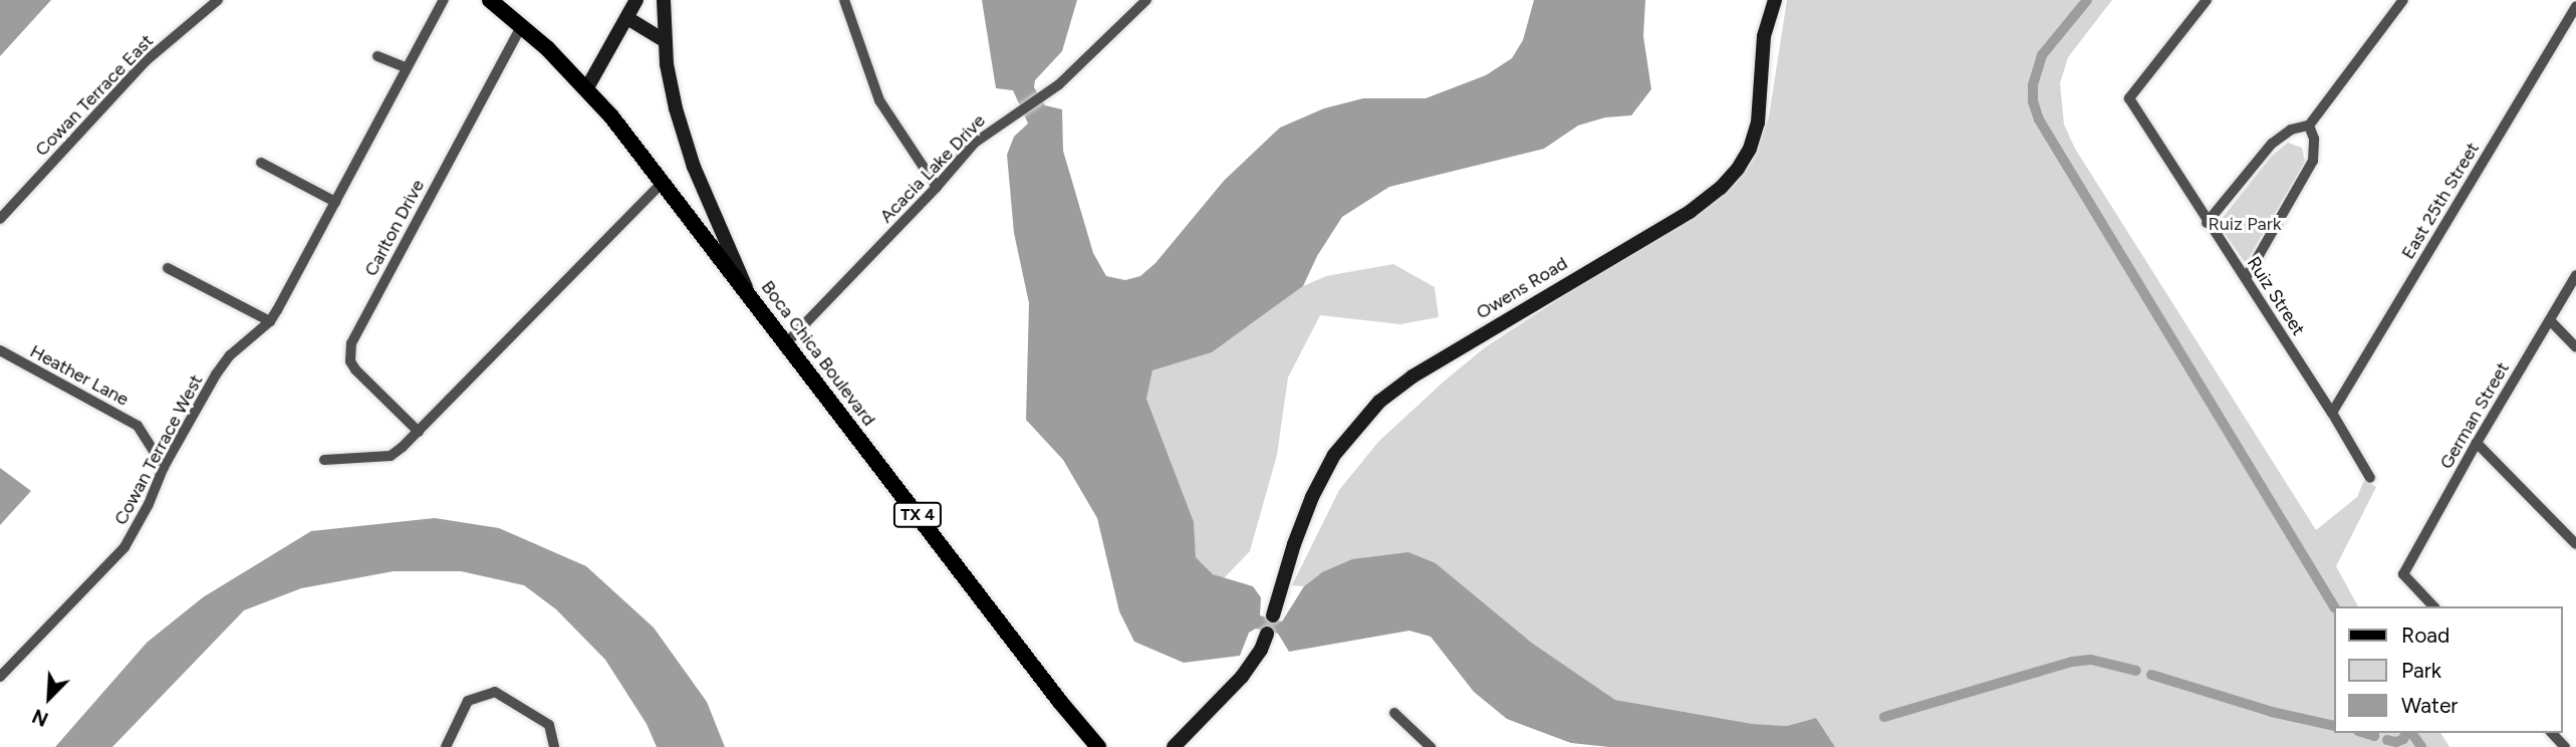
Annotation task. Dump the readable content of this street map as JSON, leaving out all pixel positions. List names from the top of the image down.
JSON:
{
  "streets": {
    "main road": ["Boca Chica Boulevard", "TX 4"],
    "street": [
      "Cowan Terrace East",
      "Acacia Lake Drive",
      "East 25th Street",
      "Carlton Drive",
      "Owens Road",
      "Ruiz Street",
      "Heather Lane",
      "German Street",
      "Cowan Terrace West"
    ]
  },
  "crossings": [
    ["Acacia Lake Drive", "Boca Chica Boulevard"],
    ["East 25th Street", "Ruiz Street"],
    ["Carlton Drive", "Boca Chica Boulevard"],
    ["Heather Lane", "Cowan Terrace West"]
  ],
  "parks": ["Ruiz Park"],
  "legend": ["Road", "Park", "Water"],
  "north": "bottom left"
}
